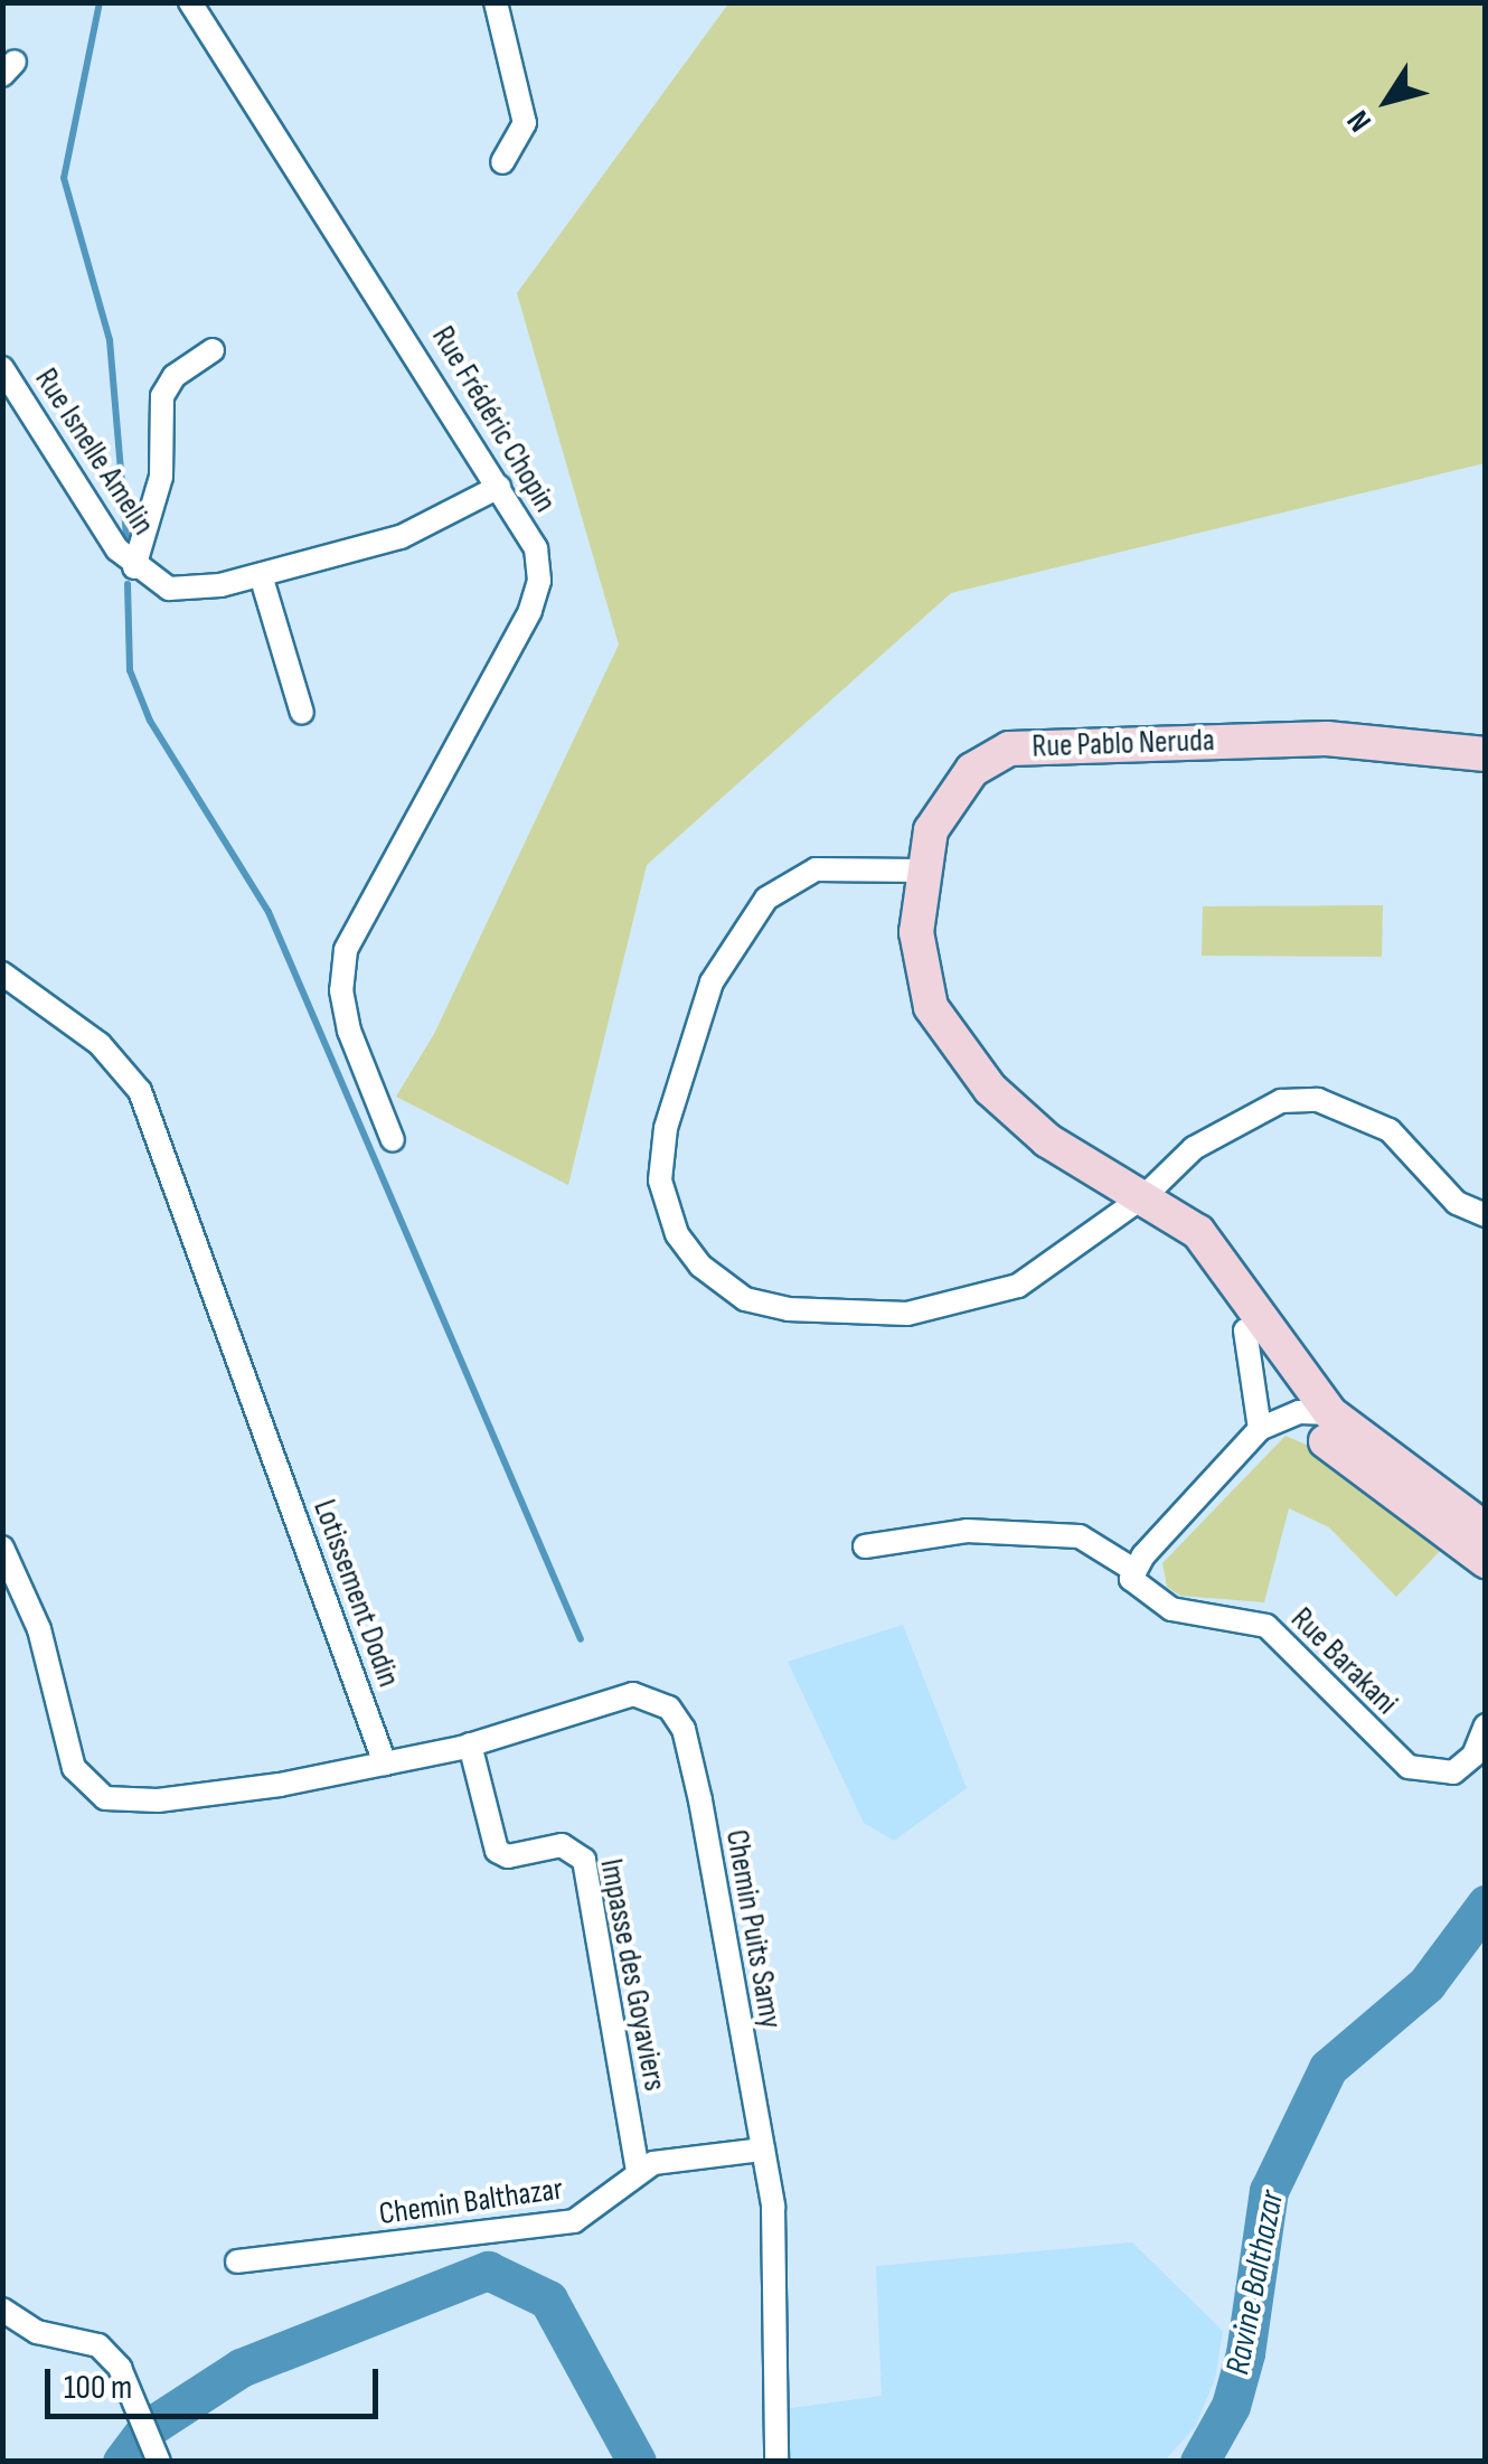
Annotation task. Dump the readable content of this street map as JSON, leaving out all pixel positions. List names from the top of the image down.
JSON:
{
  "streets": {
    "main road": ["Rue Pablo Neruda"],
    "street": [
      "Rue Frédéric Chopin",
      "Rue Isnelle Amelin",
      "Lotissement Dodin",
      "Rue Barakani",
      "Chemin Puits Samy",
      "Impasse des Goyaviers",
      "Chemin Balthazar"
    ]
  },
  "crossings": [
    ["Rue Frédéric Chopin", "Rue Isnelle Amelin"],
    ["Lotissement Dodin", "Chemin Puits Samy"],
    ["Chemin Puits Samy", "Impasse des Goyaviers"],
    ["Impasse des Goyaviers", "Chemin Balthazar"]
  ],
  "water": ["Ravine Balthazar"],
  "scale_bar": "100 m",
  "north": "bottom left"
}
